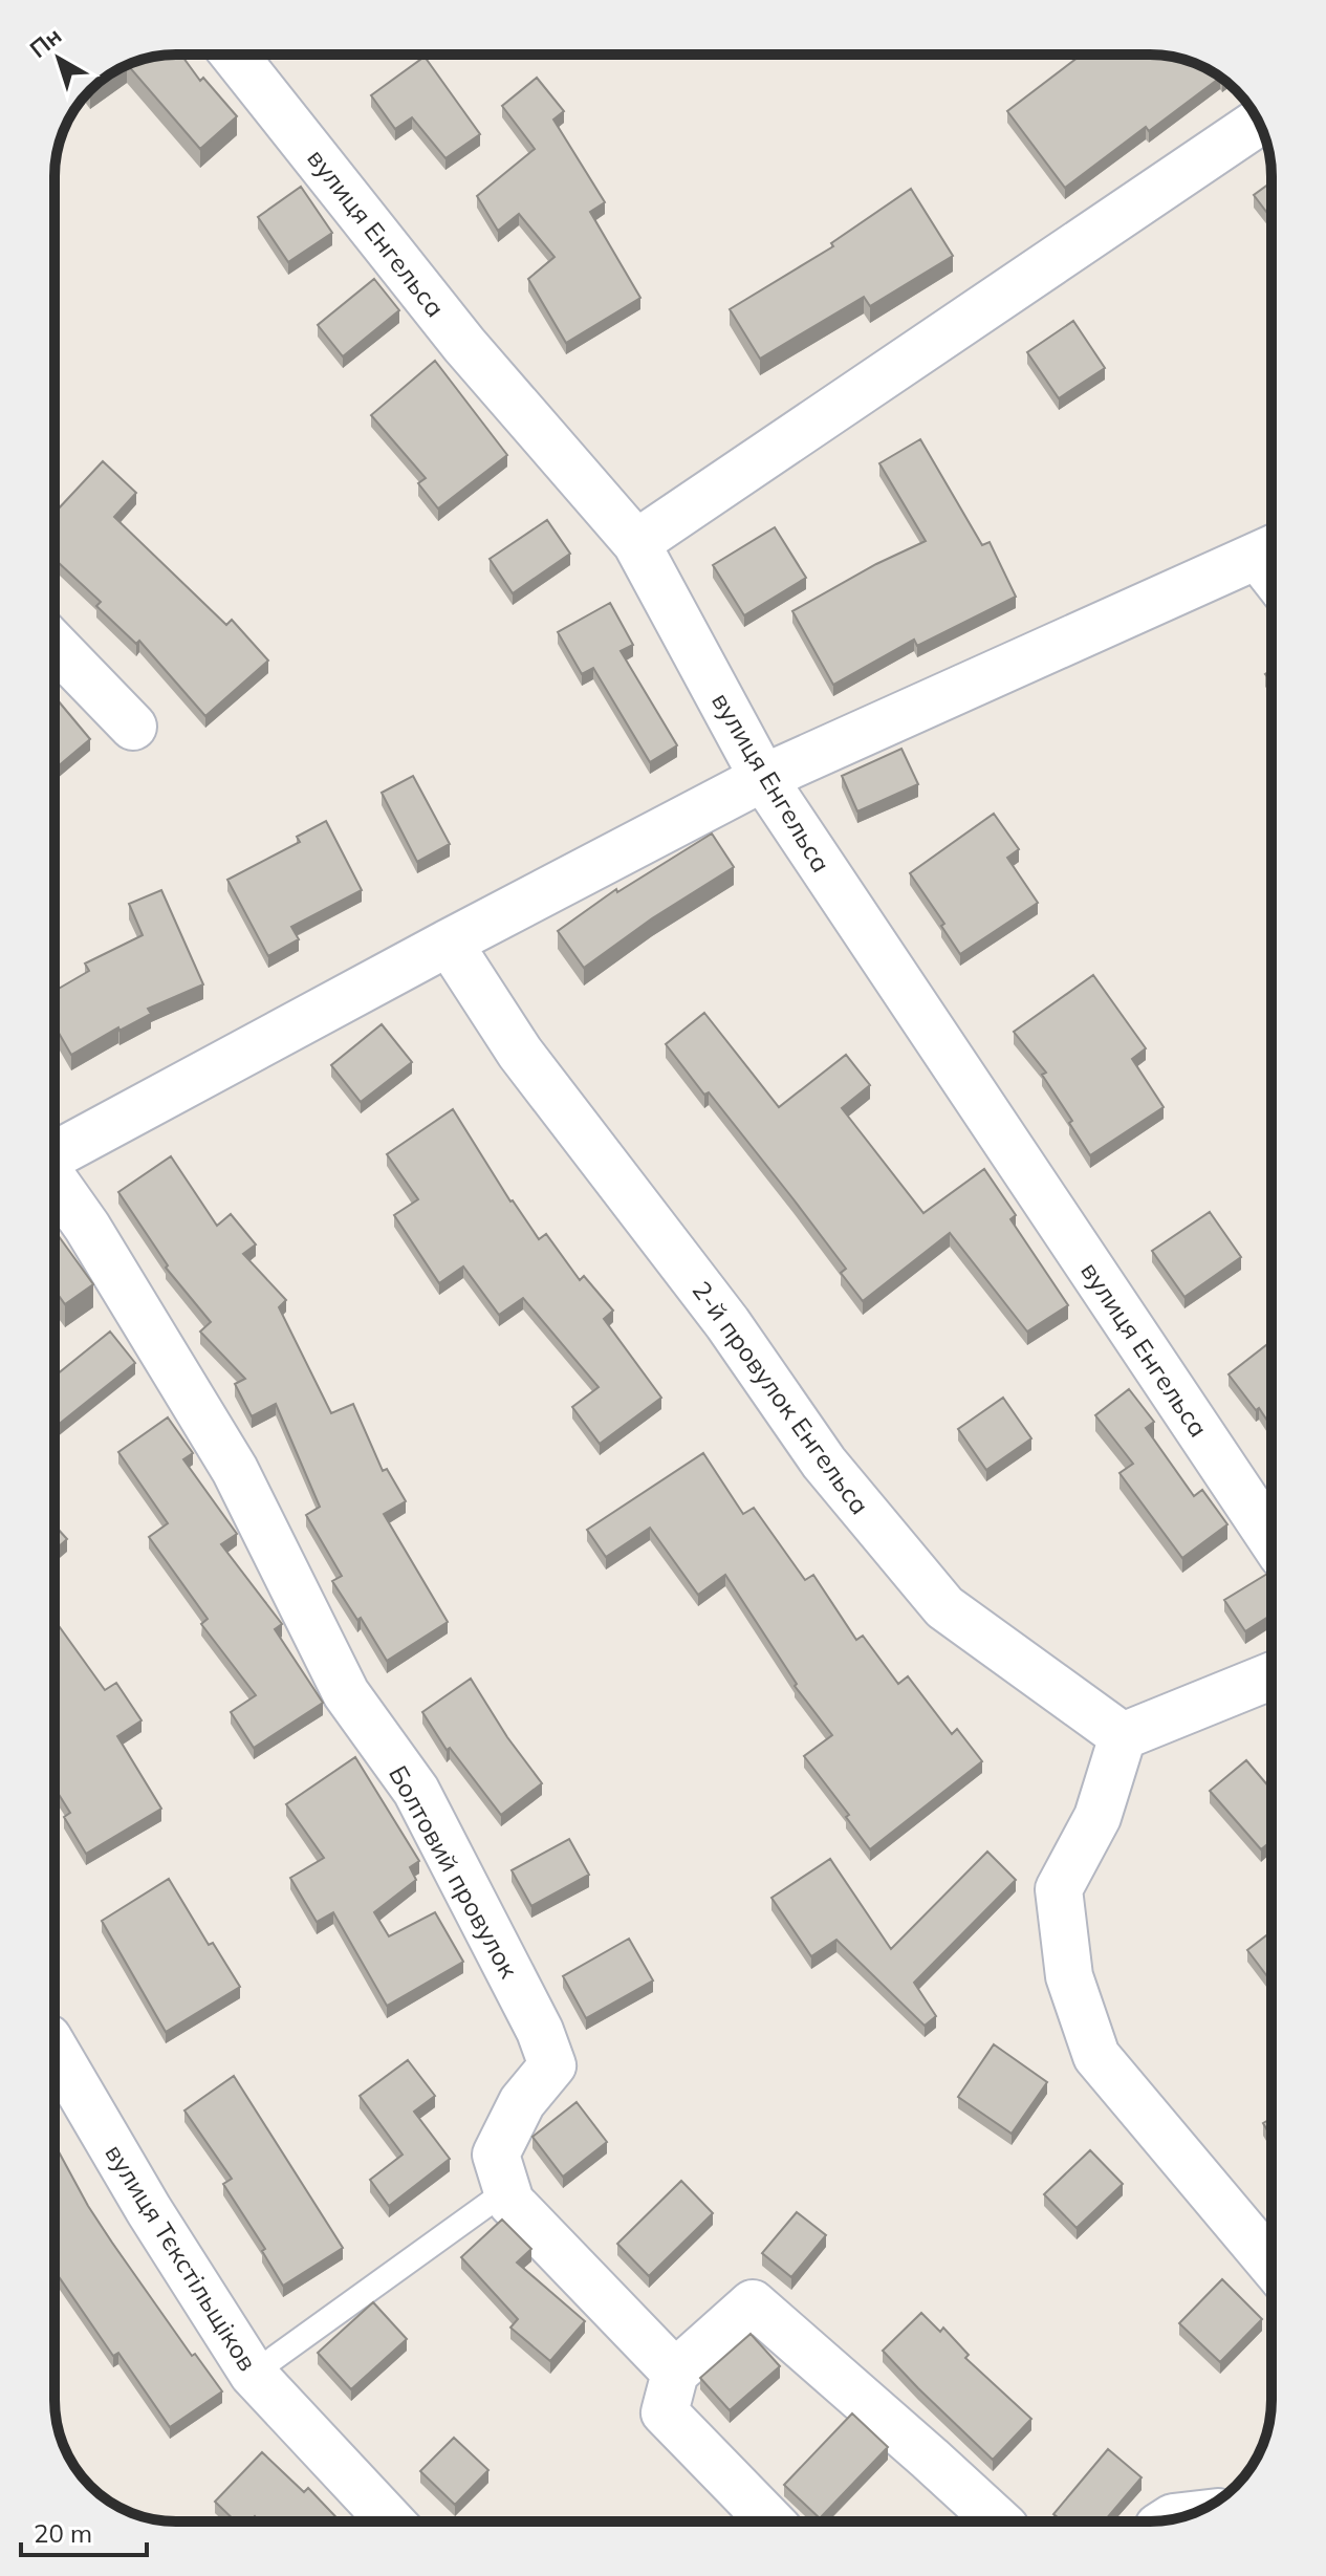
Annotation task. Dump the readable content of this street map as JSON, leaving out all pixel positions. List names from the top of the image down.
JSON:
{
  "streets": {
    "street": [
      "вулиця Енгельса",
      "2-й провулок Енгельса",
      "Болтовий провулок",
      "вулиця Тєкстільщіков"
    ]
  },
  "scale_bar": "20 m",
  "north": "top left"
}
